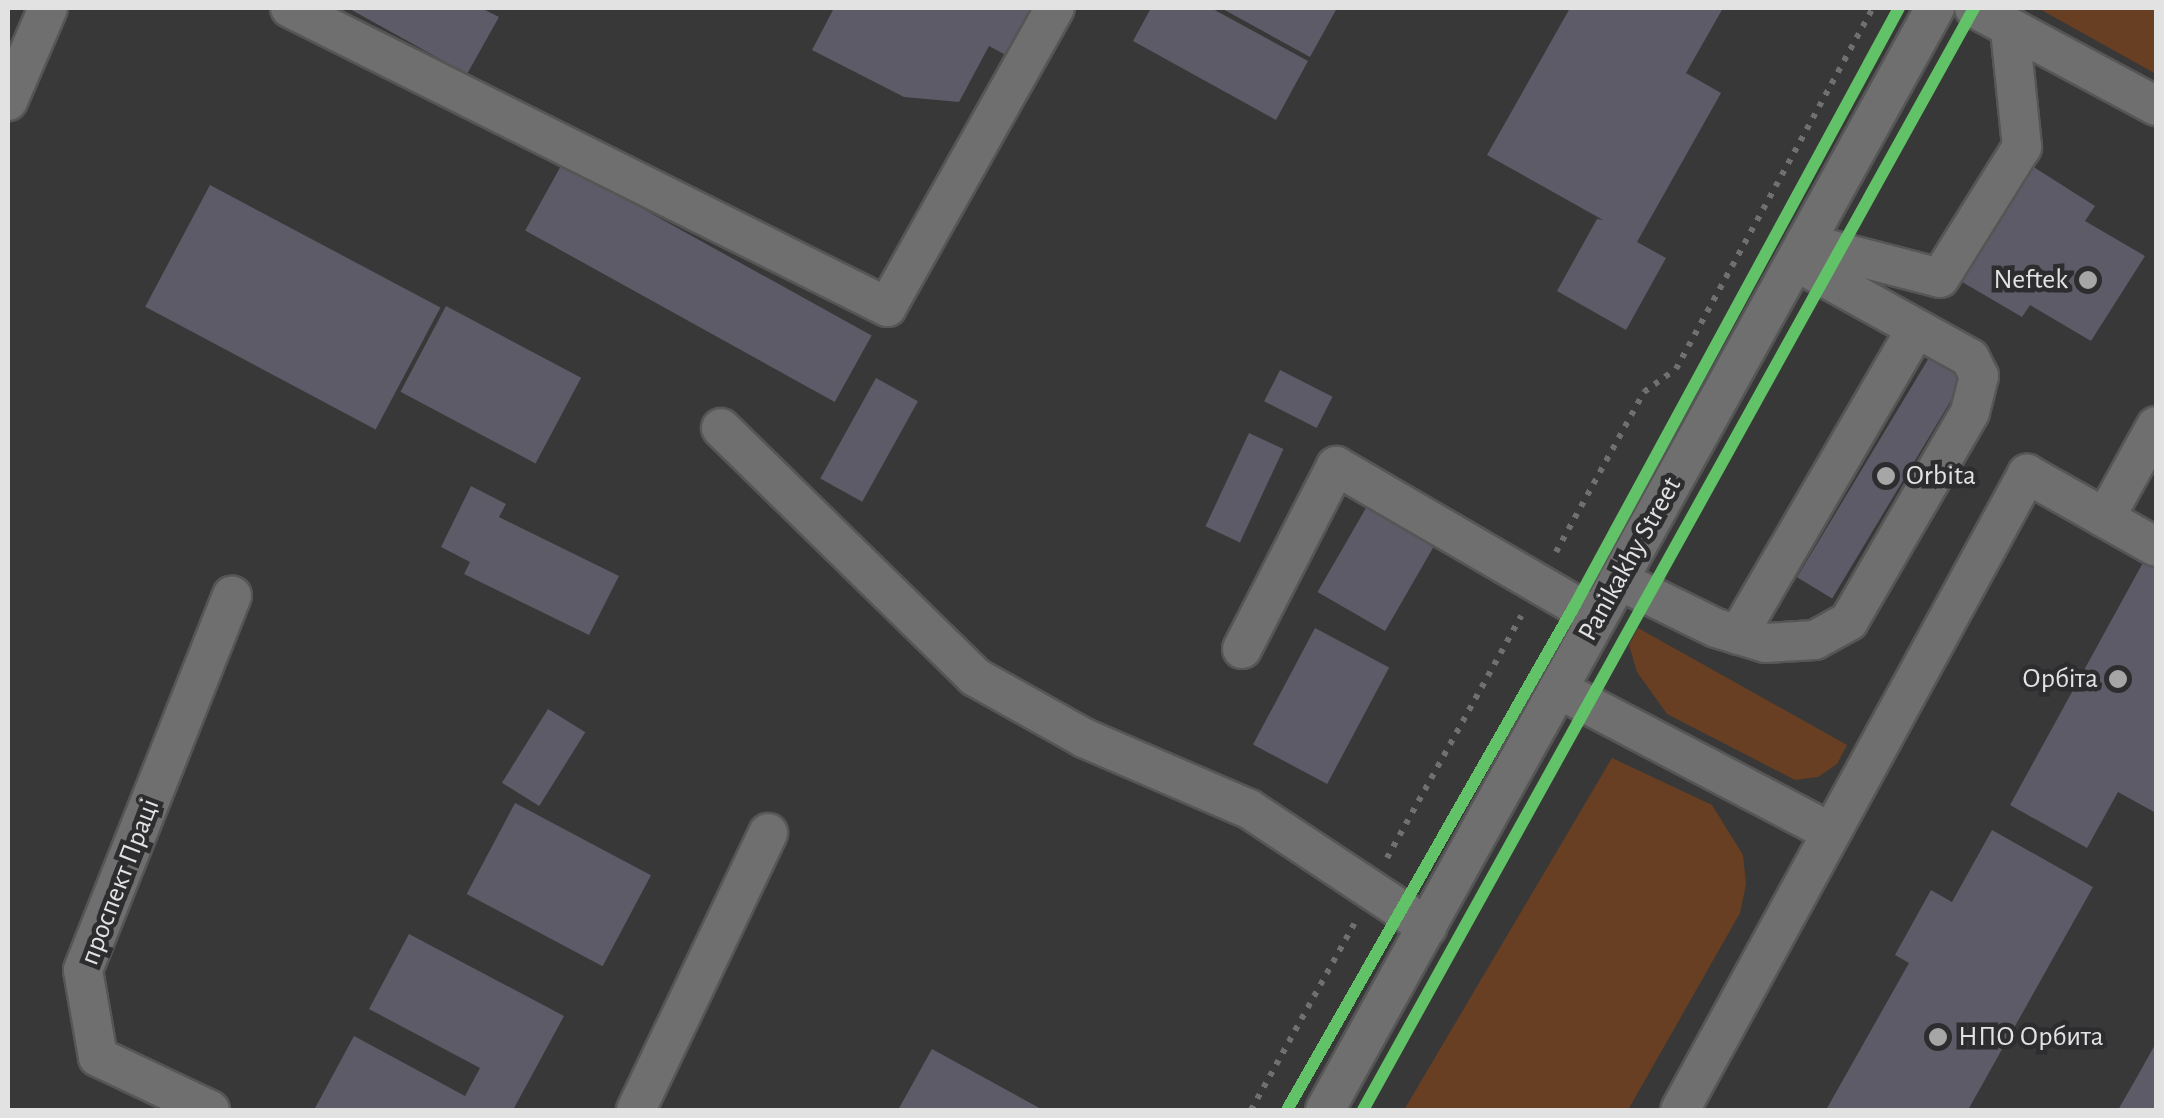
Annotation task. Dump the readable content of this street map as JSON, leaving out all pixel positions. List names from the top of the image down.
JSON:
{
  "streets": {
    "street": ["Panikakhy Street", "проспект Праці"]
  },
  "places": [
    "Neftek",
    "Orbita",
    "Орбіта",
    "НПО Орбита"
  ]
}
